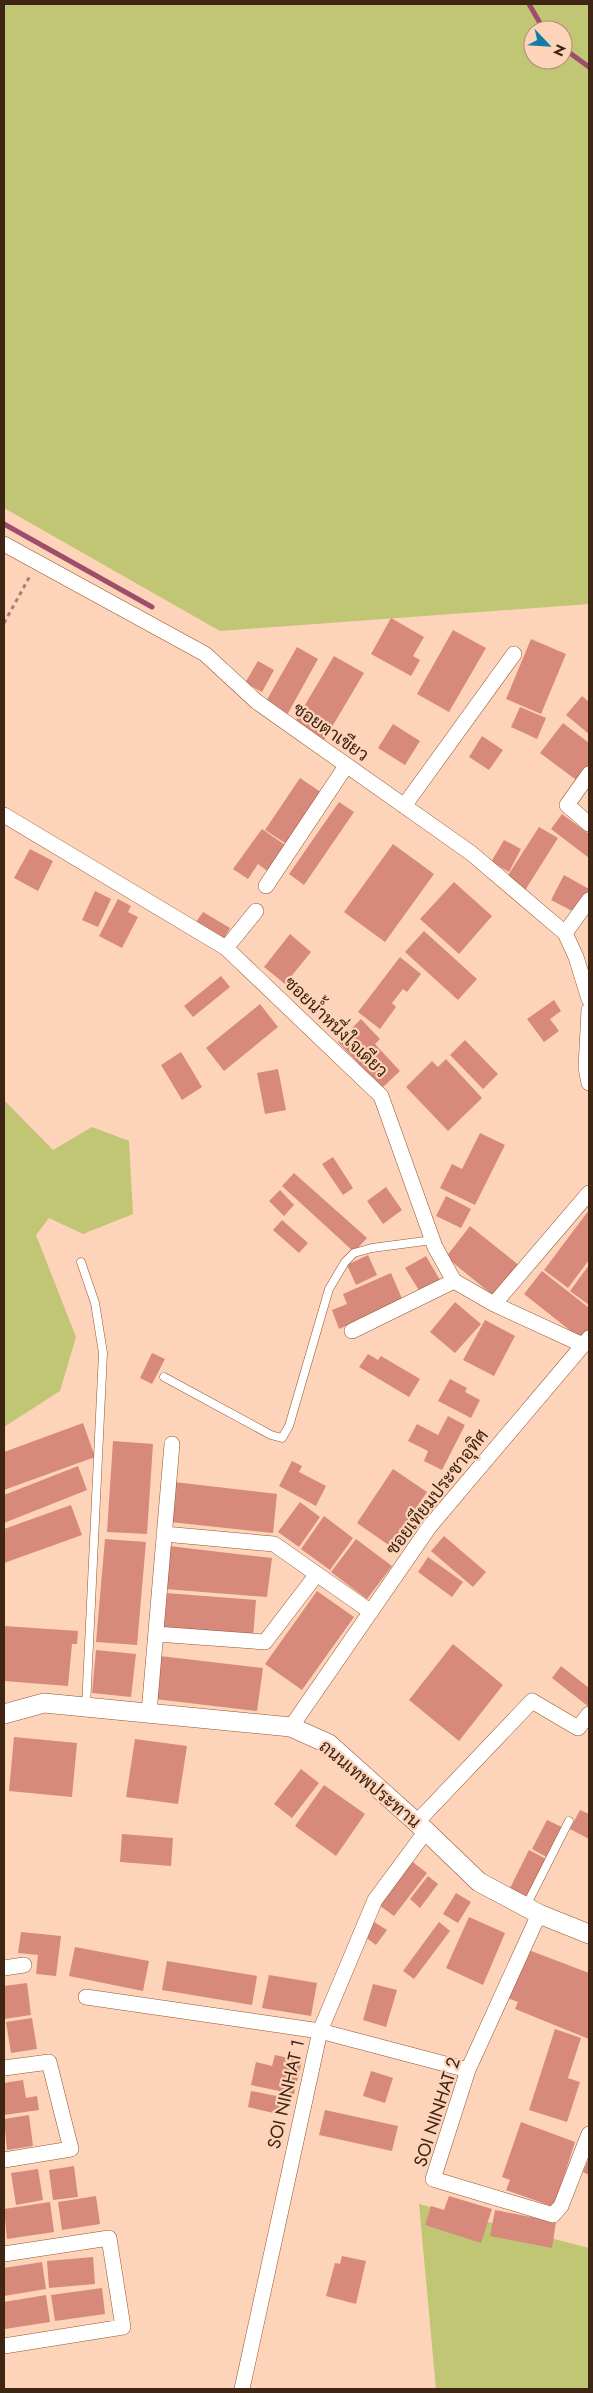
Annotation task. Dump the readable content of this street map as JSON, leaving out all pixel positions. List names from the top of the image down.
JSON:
{
  "streets": {
    "street": [
      "ซอยตาเขียว",
      "ซอยน้ำหนึ่งใจเดียว",
      "ซอยเทียมประชาอุทิศ",
      "ถนนเทพประทาน",
      "SOI NINHAT 1",
      "SOI NINHAT 2"
    ]
  },
  "crossings": [
    ["ซอยเทียมประชาอุทิศ", "ถนนเทพประทาน"],
    ["ถนนเทพประทาน", "SOI NINHAT 1"],
    ["ถนนเทพประทาน", "SOI NINHAT 2"]
  ],
  "north": "bottom right"
}
